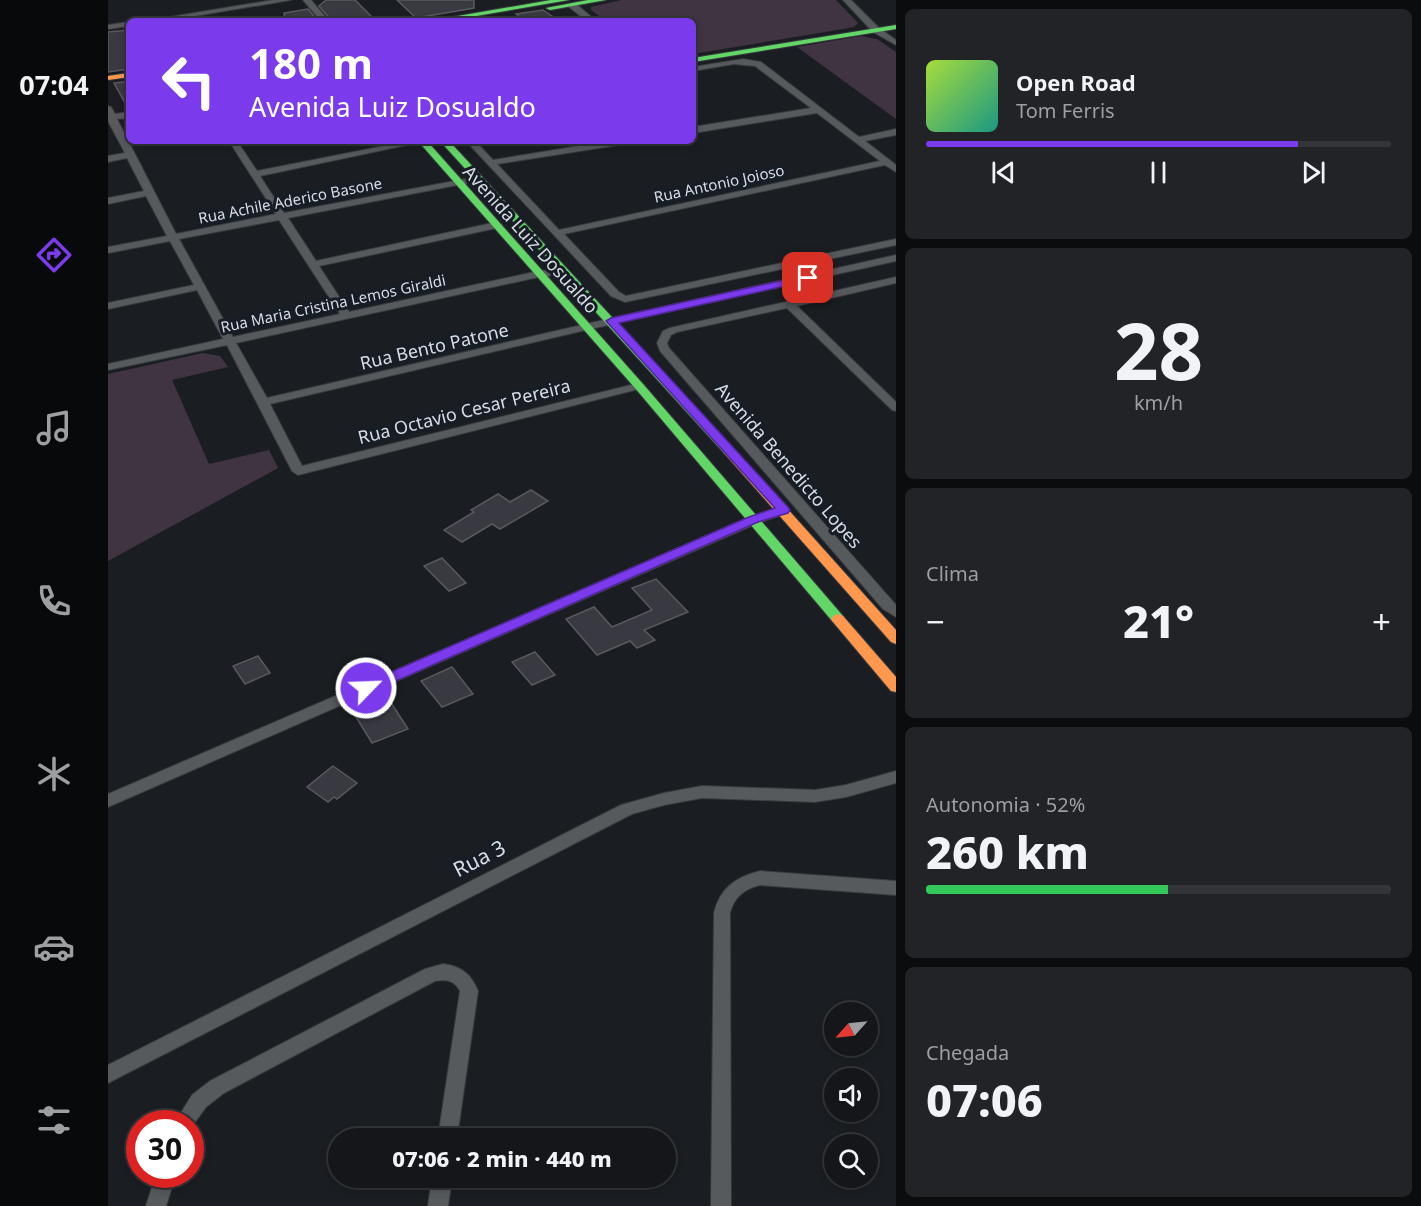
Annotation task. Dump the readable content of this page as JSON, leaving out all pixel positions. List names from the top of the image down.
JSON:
{
  "streets": {
    "street": [
      "Rua Antonio Joioso",
      "Rua Achile Aderico Basone",
      "Avenida Luiz Dosualdo",
      "Rua Maria Cristina Lemos Giraldi",
      "Rua Bento Patone",
      "Rua Octavio Cesar Pereira",
      "Avenida Benedicto Lopes",
      "Rua 3"
    ]
  },
  "crossings": [
    ["Rua Achile Aderico Basone", "Avenida Luiz Dosualdo"],
    ["Avenida Luiz Dosualdo", "Rua Maria Cristina Lemos Giraldi"],
    ["Avenida Luiz Dosualdo", "Rua Bento Patone"],
    ["Avenida Luiz Dosualdo", "Rua Octavio Cesar Pereira"],
    ["Rua Bento Patone", "Rua Octavio Cesar Pereira"]
  ],
  "north": "bottom left",
  "page": {
    "tabs": "07:04",
    "turn": ["180 m", "Avenida Luiz Dosualdo"],
    "song": ["Open Road", "Tom Ferris"],
    "tile": [
      ["28", "km/h"],
      "Clima",
      ["Autonomia · 52%", "260 km"],
      ["Chegada", "07:06"]
    ],
    "heat": ["−", "21°", "+"],
    "limit": "30",
    "trip": "07:06 · 2 min · 440 m"
  }
}
